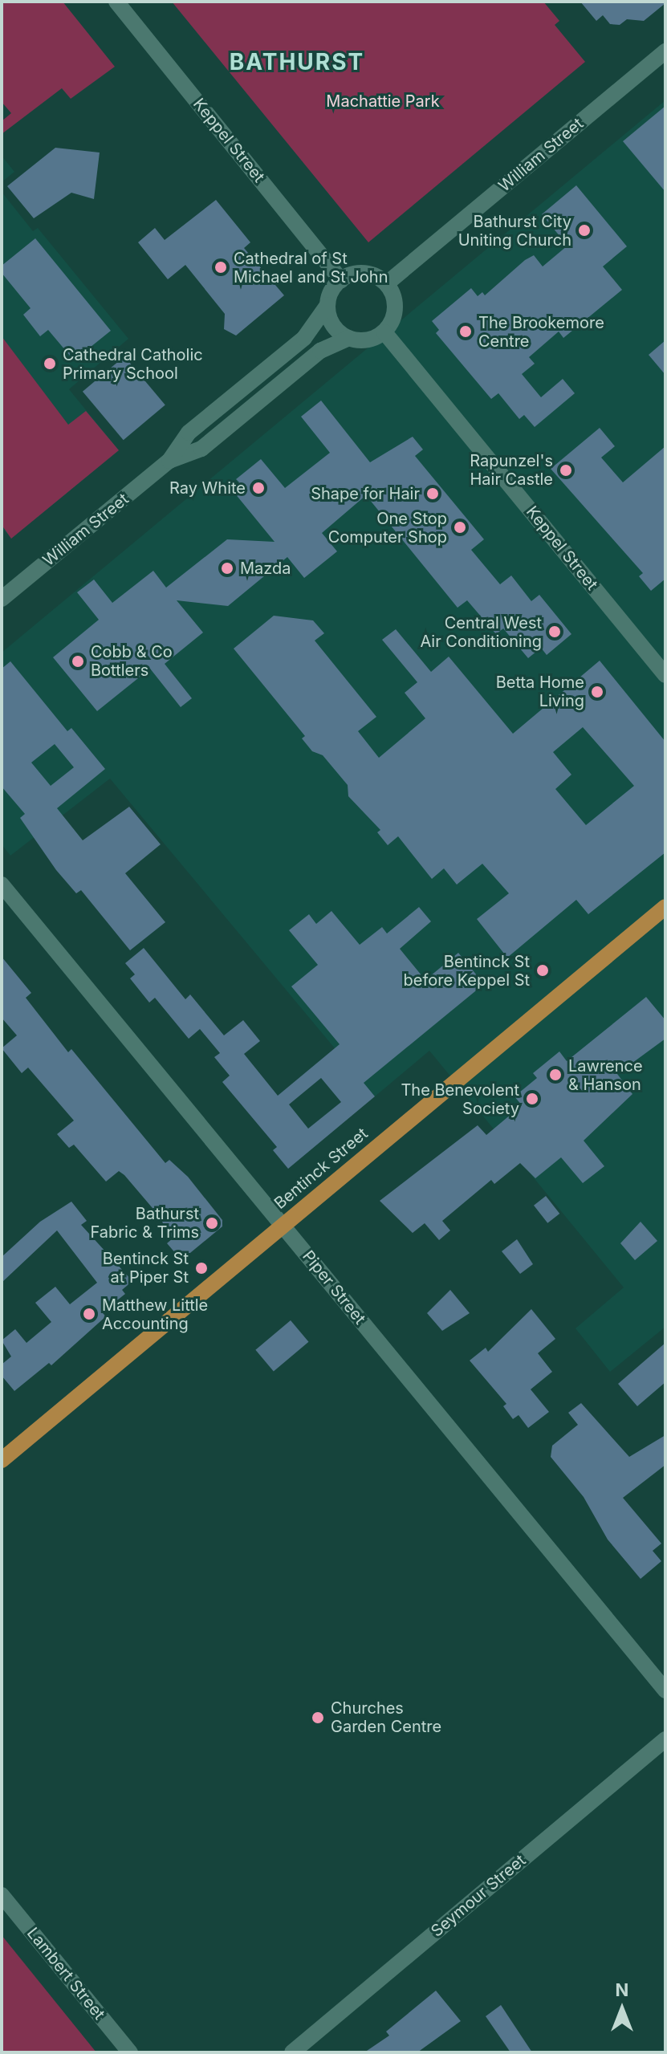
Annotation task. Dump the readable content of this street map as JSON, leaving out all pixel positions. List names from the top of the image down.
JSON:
{
  "streets": {
    "main road": ["Bentinck Street"],
    "street": [
      "Keppel Street",
      "William Street",
      "Piper Street",
      "Seymour Street",
      "Lambert Street"
    ]
  },
  "crossings": [
    ["Keppel Street", "William Street"],
    ["Bentinck Street", "Piper Street"]
  ],
  "districts": ["BATHURST"],
  "parks": ["Machattie Park"],
  "places": [
    "Bathurst City Uniting Church",
    "Cathedral of St Michael and St John",
    "The Brookemore Centre",
    "Cathedral Catholic Primary School",
    "Rapunzel's Hair Castle",
    "Ray White",
    "Shape for Hair",
    "One Stop Computer Shop",
    "Mazda",
    "Central West Air Conditioning",
    "Cobb & Co Bottlers",
    "Betta Home Living",
    "Bentinck St before Keppel St",
    "Lawrence & Hanson",
    "The Benevolent Society",
    "Bathurst Fabric & Trims",
    "Bentinck St at Piper St",
    "Matthew Little Accounting",
    "Churches Garden Centre"
  ],
  "north": "top"
}
